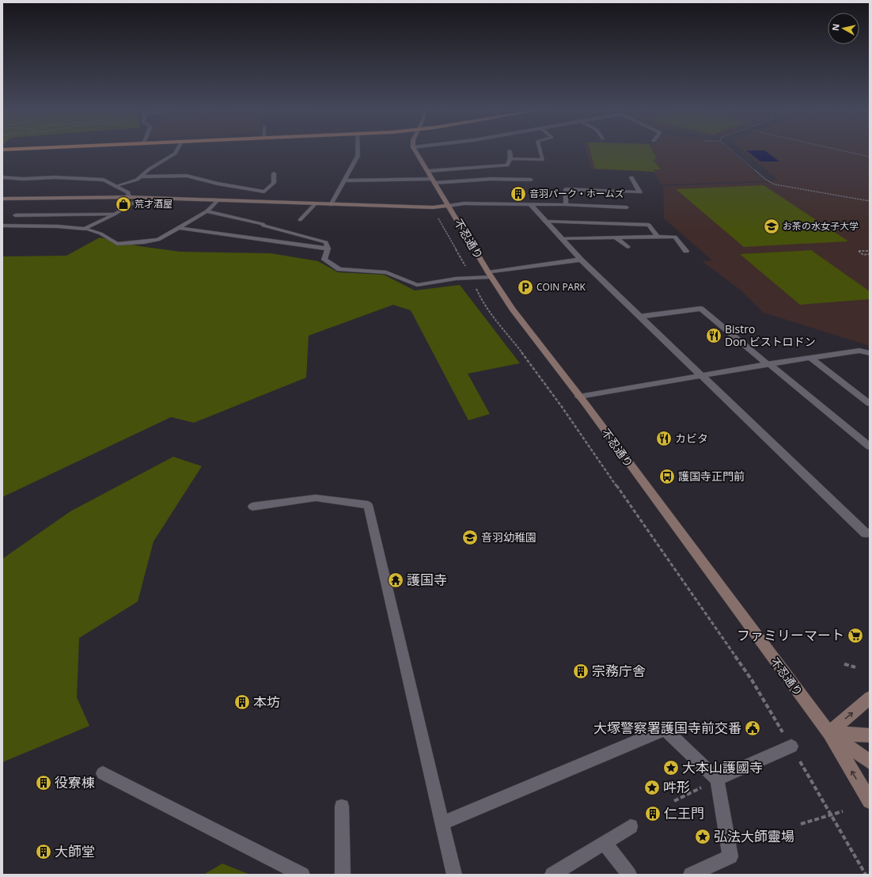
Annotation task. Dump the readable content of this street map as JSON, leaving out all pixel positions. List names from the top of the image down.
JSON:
{
  "streets": {
    "main road": ["不忍通り"]
  },
  "places": {
    "building": [
      "音羽パーク・ホームズ",
      "宗務庁舎",
      "本坊",
      "役寮棟",
      "仁王門",
      "大師堂"
    ],
    "shop": ["荒才酒屋"],
    "school or university": ["お茶の水女子大学", "音羽幼稚園"],
    "parking": ["COIN PARK"],
    "restaurant": ["Bistro Don ビストロドン", "カビタ"],
    "bus stop": ["護国寺正門前"],
    "temple": ["護国寺"],
    "supermarket": ["ファミリーマート"],
    "public building": ["大塚警察署護国寺前交番"],
    "place": ["大本山護國寺", "吽形", "弘法大師靈場"]
  },
  "north": "left"
}
